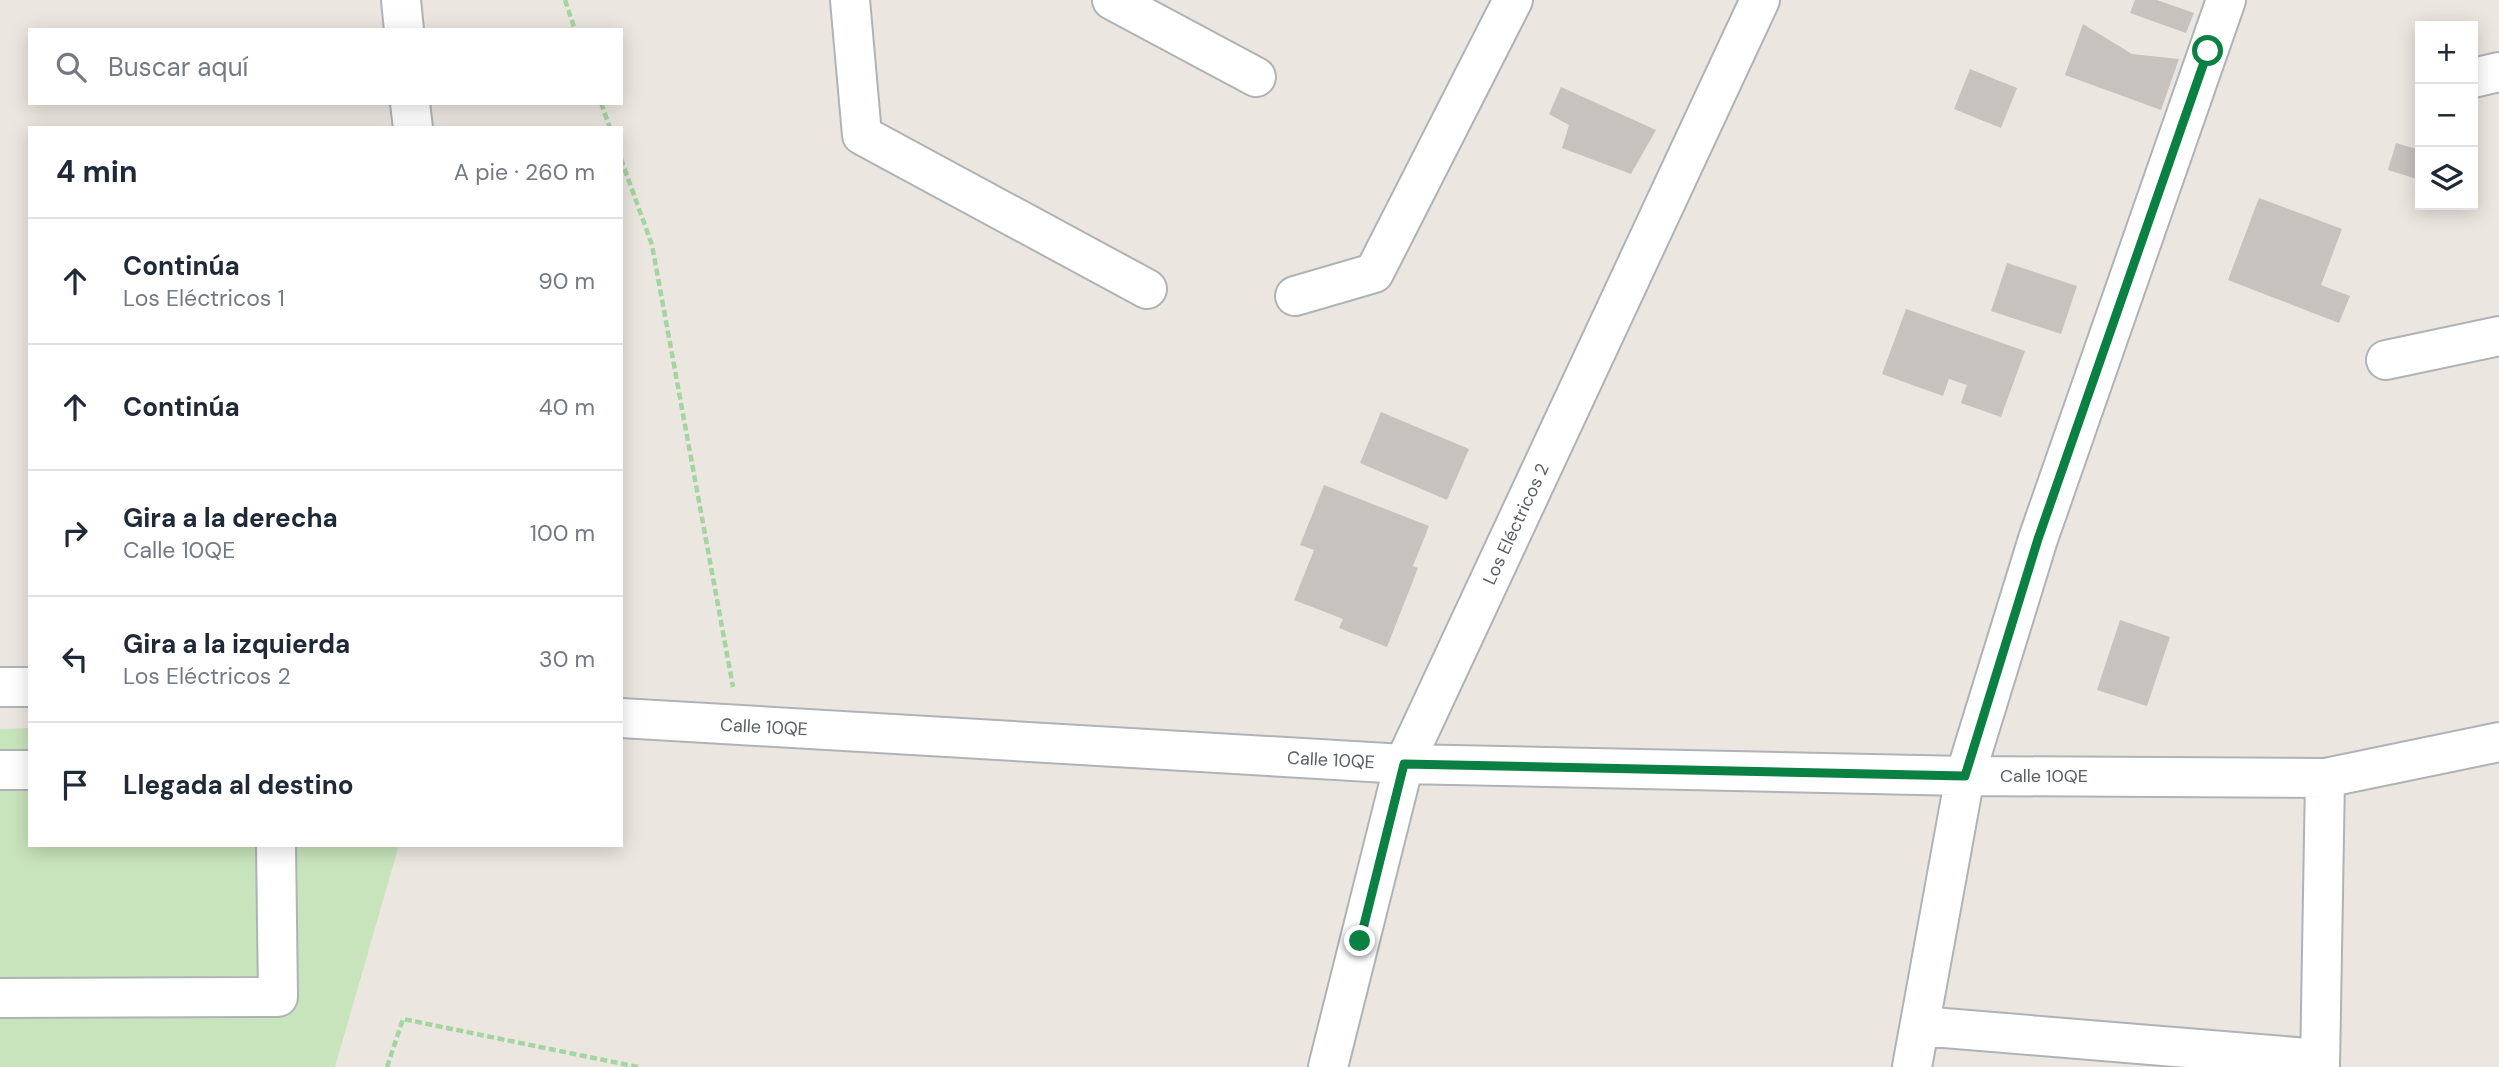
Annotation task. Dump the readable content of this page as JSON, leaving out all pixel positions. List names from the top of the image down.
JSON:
{
  "streets": {
    "street": ["Los Eléctricos 2", "Calle 10QE"]
  },
  "crossings": [
    ["Los Eléctricos 2", "Calle 10QE"]
  ],
  "page": {
    "map_buttons": ["+", "−"],
    "search": "Buscar aquí",
    "heading": ["4 min", "A pie · 260 m"],
    "list": [
      ["Continúa", "Los Eléctricos 1", "90 m"],
      ["Continúa", "40 m"],
      ["Gira a la derecha", "Calle 10QE", "100 m"],
      ["Gira a la izquierda", "Los Eléctricos 2", "30 m"],
      "Llegada al destino"
    ]
  }
}
